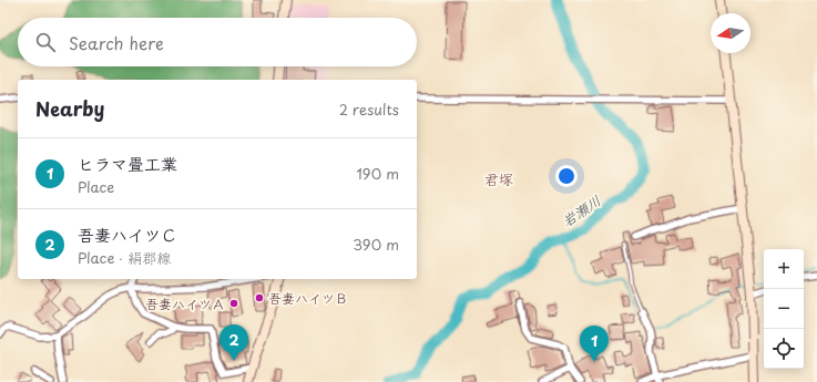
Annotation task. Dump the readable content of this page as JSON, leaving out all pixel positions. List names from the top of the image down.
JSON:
{
  "districts": ["君塚"],
  "water": ["岩瀬川"],
  "places": ["吾妻ハイツＢ", "吾妻ハイツＡ"],
  "north": "left",
  "page": {
    "search": "Search here",
    "heading": ["Nearby", "2 results"],
    "list": [
      {
        "mark": "1",
        "name": "ヒラマ畳工業",
        "note": "Place",
        "value": "190 m"
      },
      {
        "mark": "2",
        "name": "吾妻ハイツＣ",
        "note": "Place · 絹郡線",
        "value": "390 m"
      }
    ],
    "map_buttons": ["+", "−"],
    "pins": ["2", "1"]
  }
}
